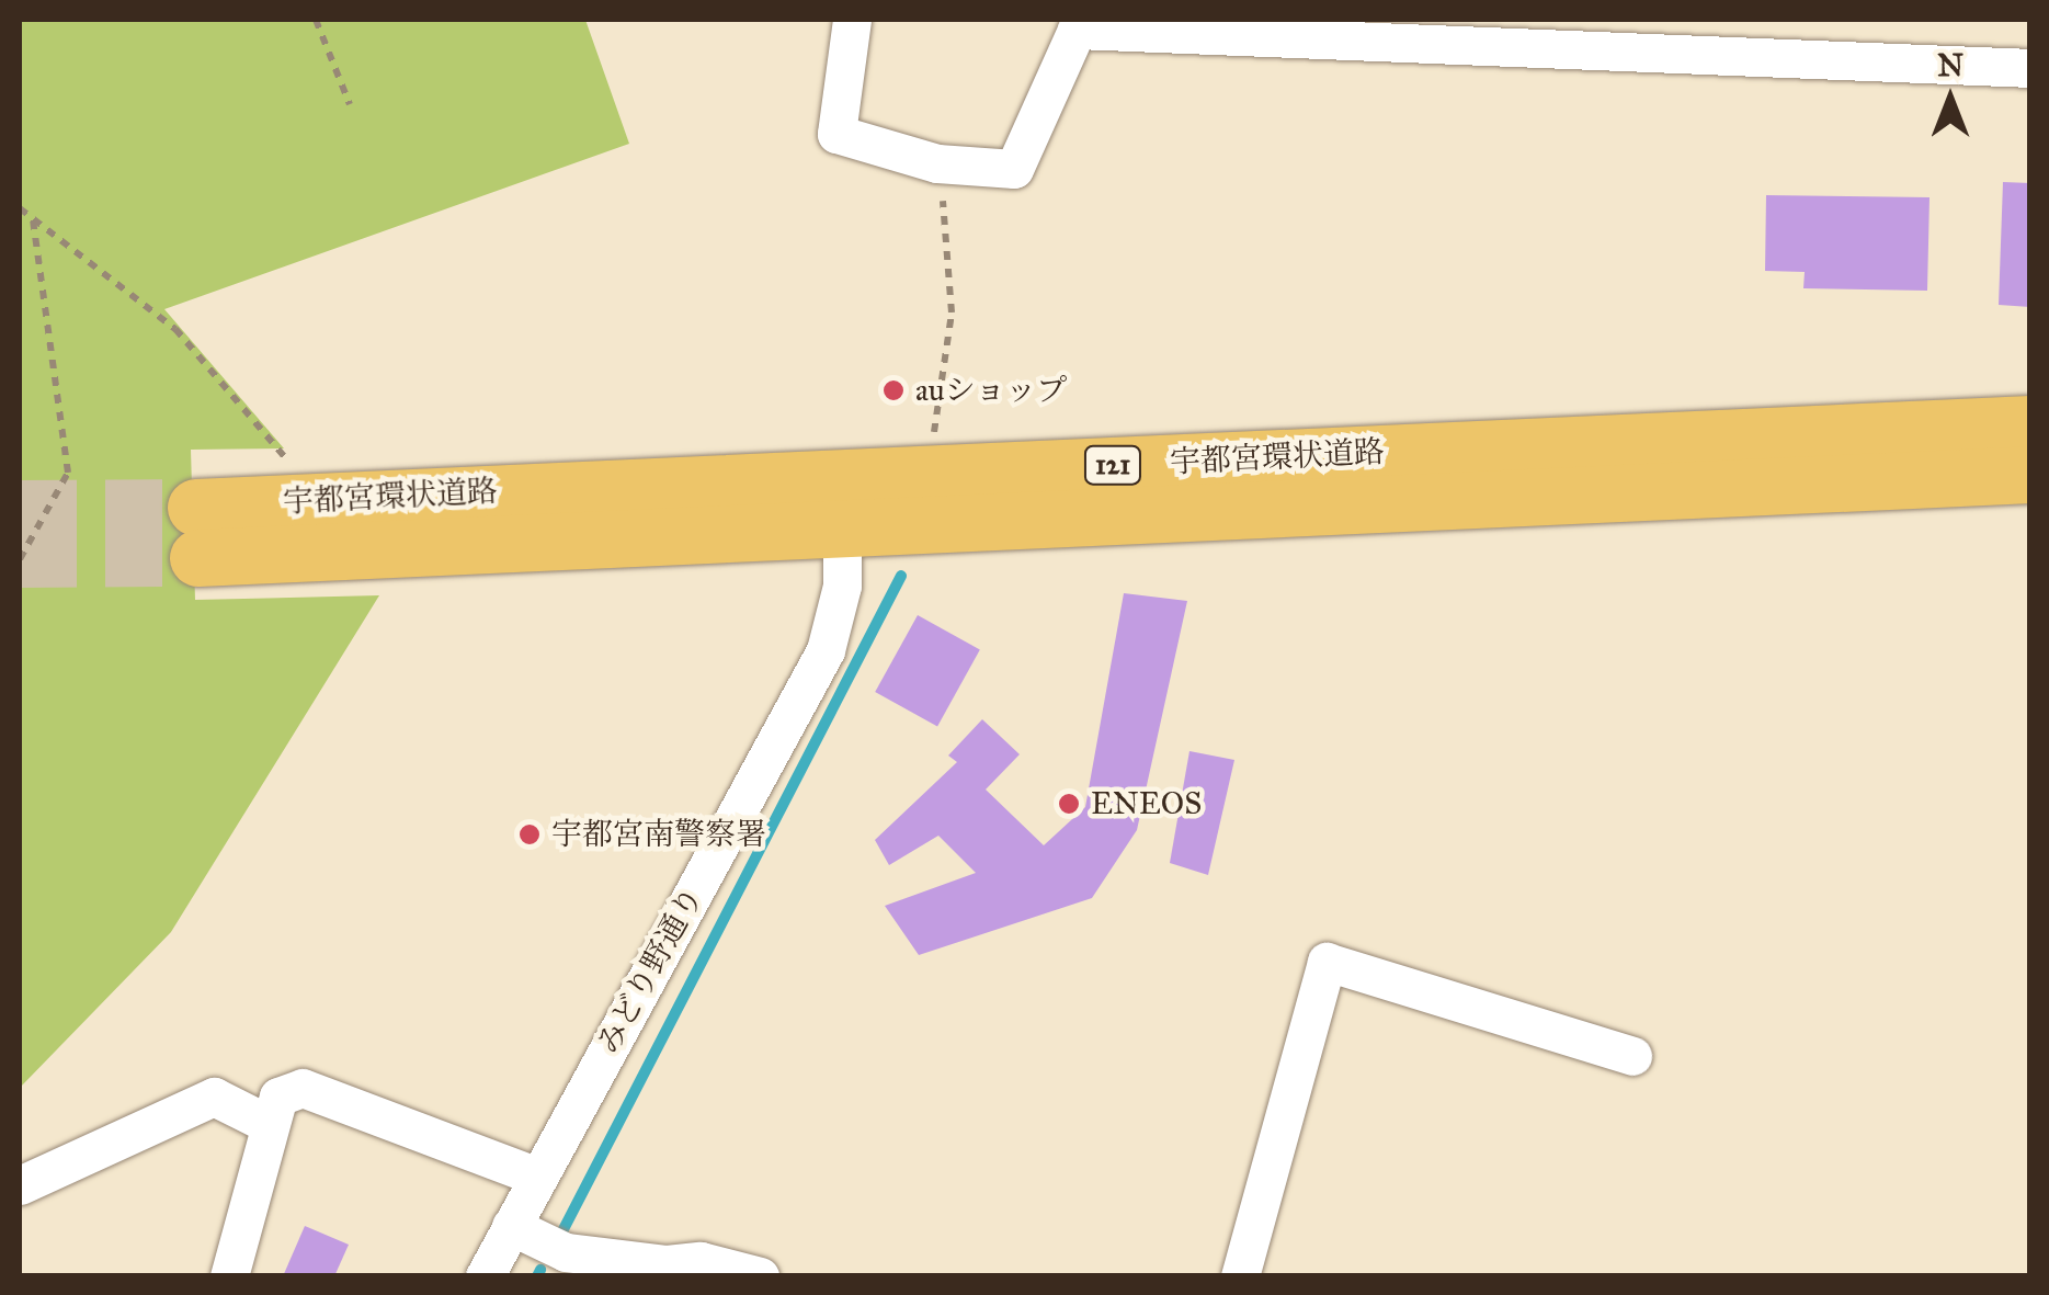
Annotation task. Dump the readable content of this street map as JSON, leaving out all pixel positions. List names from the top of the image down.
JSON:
{
  "streets": {
    "highway": ["宇都宮環状道路", "121"],
    "street": ["みどり野通り"]
  },
  "crossings": [
    ["宇都宮環状道路", "みどり野通り"]
  ],
  "places": ["auショップ", "ENEOS", "宇都宮南警察署"],
  "north": "top"
}
